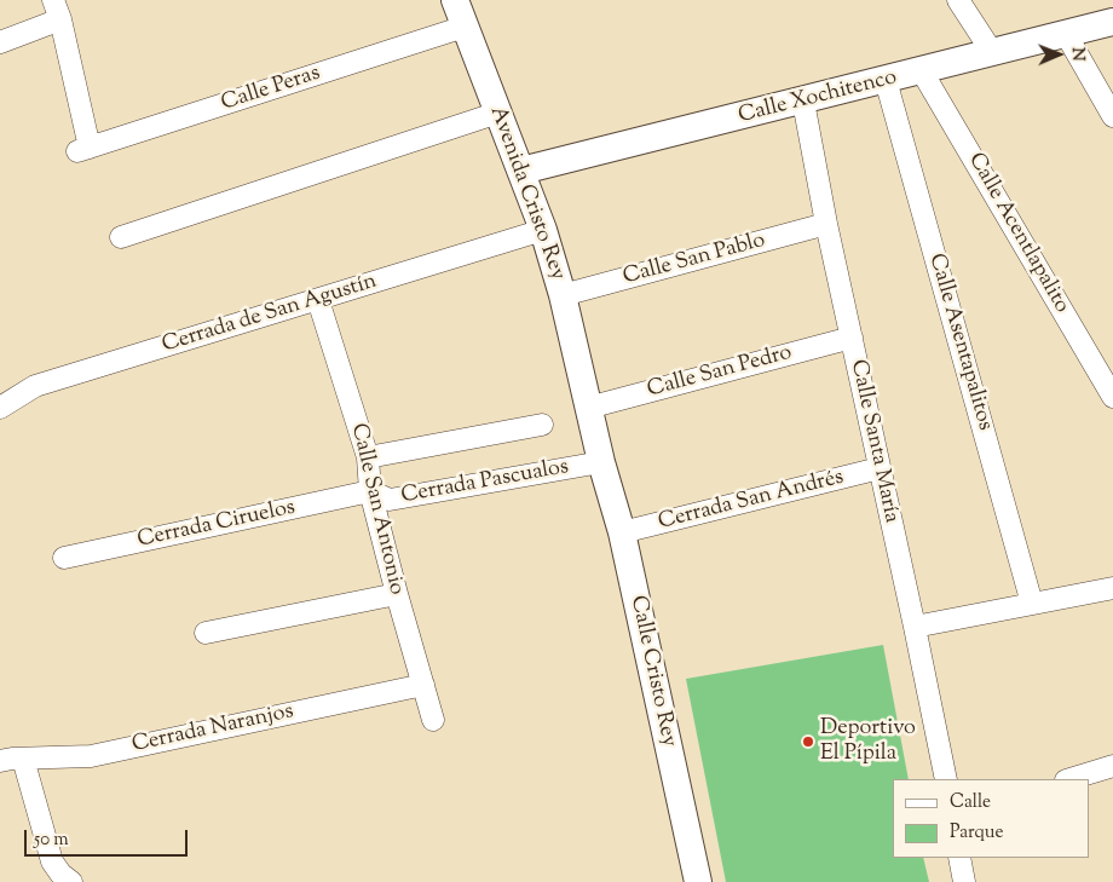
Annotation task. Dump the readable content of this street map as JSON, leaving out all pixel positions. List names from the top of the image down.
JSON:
{
  "streets": {
    "street": [
      "Calle Peras",
      "Calle Xochitenco",
      "Avenida Cristo Rey",
      "Calle Acentlapalito",
      "Calle San Pablo",
      "Cerrada de San Agustín",
      "Calle Asentapalitos",
      "Calle San Pedro",
      "Calle Santa María",
      "Cerrada Pascualos",
      "Cerrada San Andrés",
      "Calle San Antonio",
      "Cerrada Ciruelos",
      "Calle Cristo Rey",
      "Cerrada Naranjos"
    ]
  },
  "crossings": [
    ["Calle Peras", "Avenida Cristo Rey"],
    ["Calle Xochitenco", "Avenida Cristo Rey"],
    ["Calle Xochitenco", "Calle Acentlapalito"],
    ["Calle Xochitenco", "Calle Asentapalitos"],
    ["Calle Xochitenco", "Calle Santa María"],
    ["Avenida Cristo Rey", "Calle San Pablo"],
    ["Avenida Cristo Rey", "Cerrada de San Agustín"],
    ["Avenida Cristo Rey", "Calle San Pedro"],
    ["Avenida Cristo Rey", "Cerrada Pascualos"],
    ["Avenida Cristo Rey", "Calle Cristo Rey"],
    ["Calle San Pablo", "Calle Santa María"],
    ["Cerrada de San Agustín", "Calle San Antonio"],
    ["Calle San Pedro", "Calle Santa María"],
    ["Calle Santa María", "Cerrada San Andrés"],
    ["Cerrada Pascualos", "Calle San Antonio"],
    ["Cerrada Pascualos", "Cerrada Ciruelos"],
    ["Cerrada Pascualos", "Calle Cristo Rey"],
    ["Cerrada San Andrés", "Calle Cristo Rey"],
    ["Calle San Antonio", "Cerrada Ciruelos"],
    ["Calle San Antonio", "Cerrada Naranjos"]
  ],
  "places": ["Deportivo El Pípila"],
  "legend": ["Calle", "Parque"],
  "scale_bar": "50 m",
  "north": "right"
}
